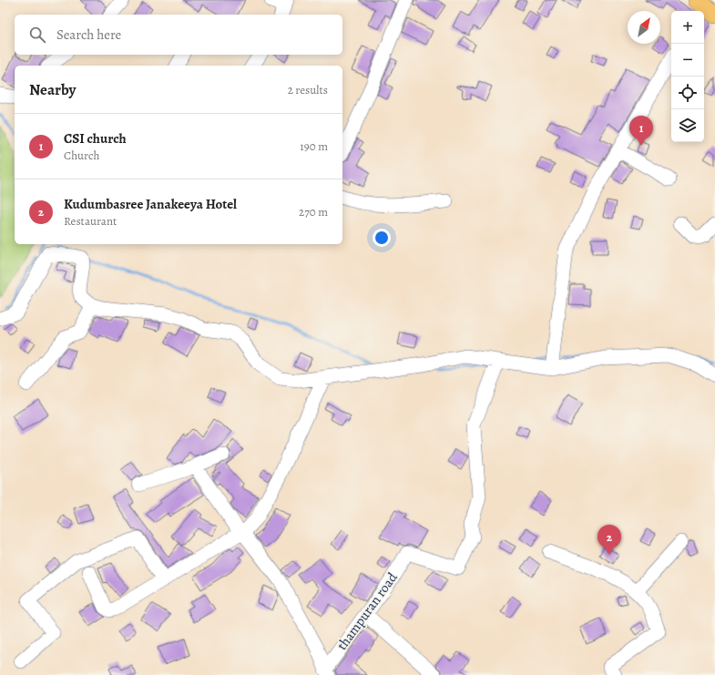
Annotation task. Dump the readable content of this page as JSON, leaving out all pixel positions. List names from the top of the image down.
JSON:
{
  "streets": {
    "street": ["thampuran road"]
  },
  "north": "top right",
  "page": {
    "map_buttons": ["+", "−"],
    "search": "Search here",
    "heading": ["Nearby", "2 results"],
    "list": [
      {
        "mark": "1",
        "name": "CSI church",
        "note": "Church",
        "value": "190 m"
      },
      {
        "mark": "2",
        "name": "Kudumbasree Janakeeya Hotel",
        "note": "Restaurant",
        "value": "270 m"
      }
    ],
    "pins": ["1", "2"]
  }
}
